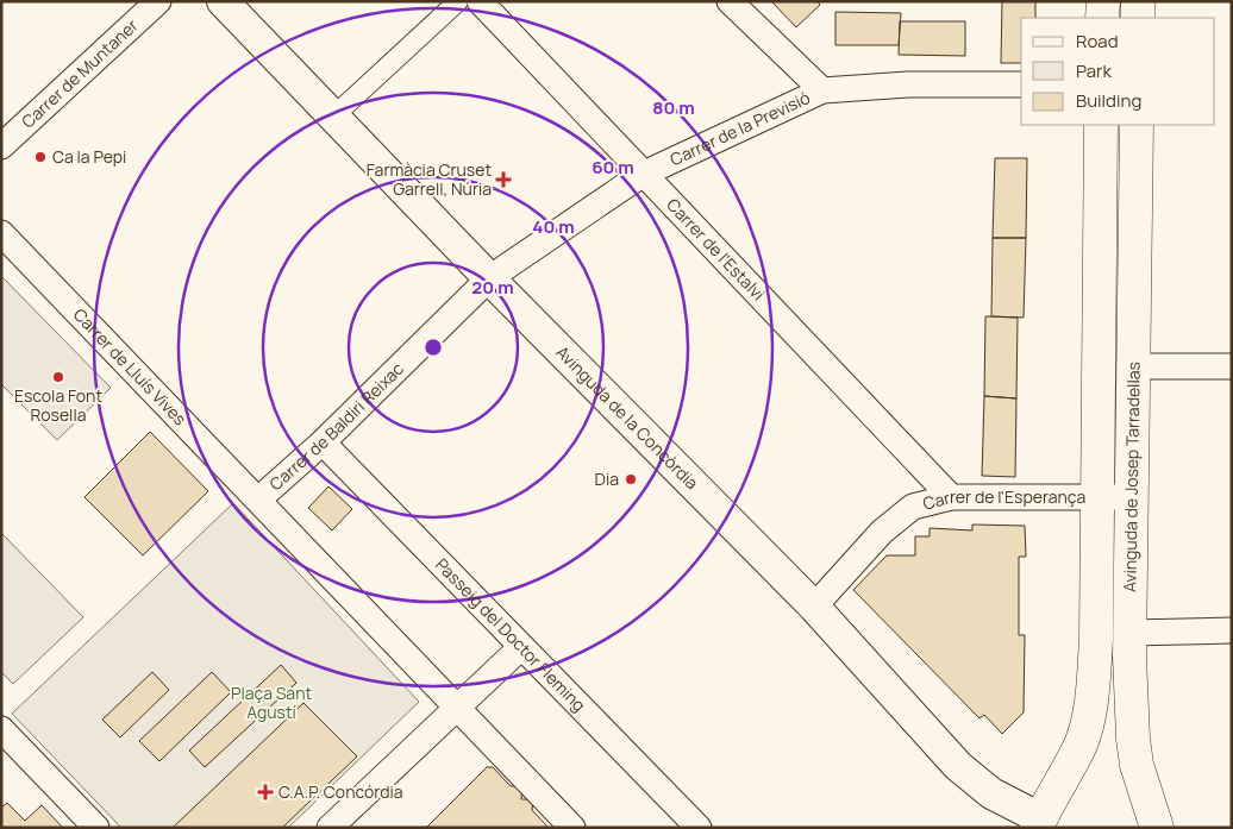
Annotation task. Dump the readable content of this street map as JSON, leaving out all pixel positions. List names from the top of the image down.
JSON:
{
  "streets": {
    "main road": ["Avinguda de Josep Tarradellas"],
    "street": [
      "Carrer de Muntaner",
      "Carrer de la Previsió",
      "Carrer de l'Estalvi",
      "Carrer de Lluís Vives",
      "Avinguda de la Concòrdia",
      "Carrer de Baldiri Reixac",
      "Carrer de l'Esperança",
      "Passeig del Doctor Fleming"
    ]
  },
  "crossings": [
    ["Carrer de la Previsió", "Carrer de l'Estalvi"],
    ["Carrer de la Previsió", "Avinguda de la Concòrdia"],
    ["Carrer de la Previsió", "Carrer de Baldiri Reixac"],
    ["Carrer de l'Estalvi", "Carrer de l'Esperança"],
    ["Carrer de Lluís Vives", "Carrer de Baldiri Reixac"],
    ["Avinguda de la Concòrdia", "Carrer de Baldiri Reixac"],
    ["Avinguda de la Concòrdia", "Avinguda de Josep Tarradellas"],
    ["Avinguda de la Concòrdia", "Carrer de l'Esperança"],
    ["Carrer de Baldiri Reixac", "Passeig del Doctor Fleming"],
    ["Avinguda de Josep Tarradellas", "Carrer de l'Esperança"]
  ],
  "parks": ["Plaça Sant Agustí"],
  "places": {
    "other": ["Ca la Pepi", "Escola Font Rosella", "Dia"],
    "health": ["Farmàcia Cruset Garrell, Núria", "C.A.P. Concórdia"]
  },
  "legend": ["Road", "Park", "Building"],
  "rings": [
    "80 m",
    "60 m",
    "40 m",
    "20 m"
  ]
}
